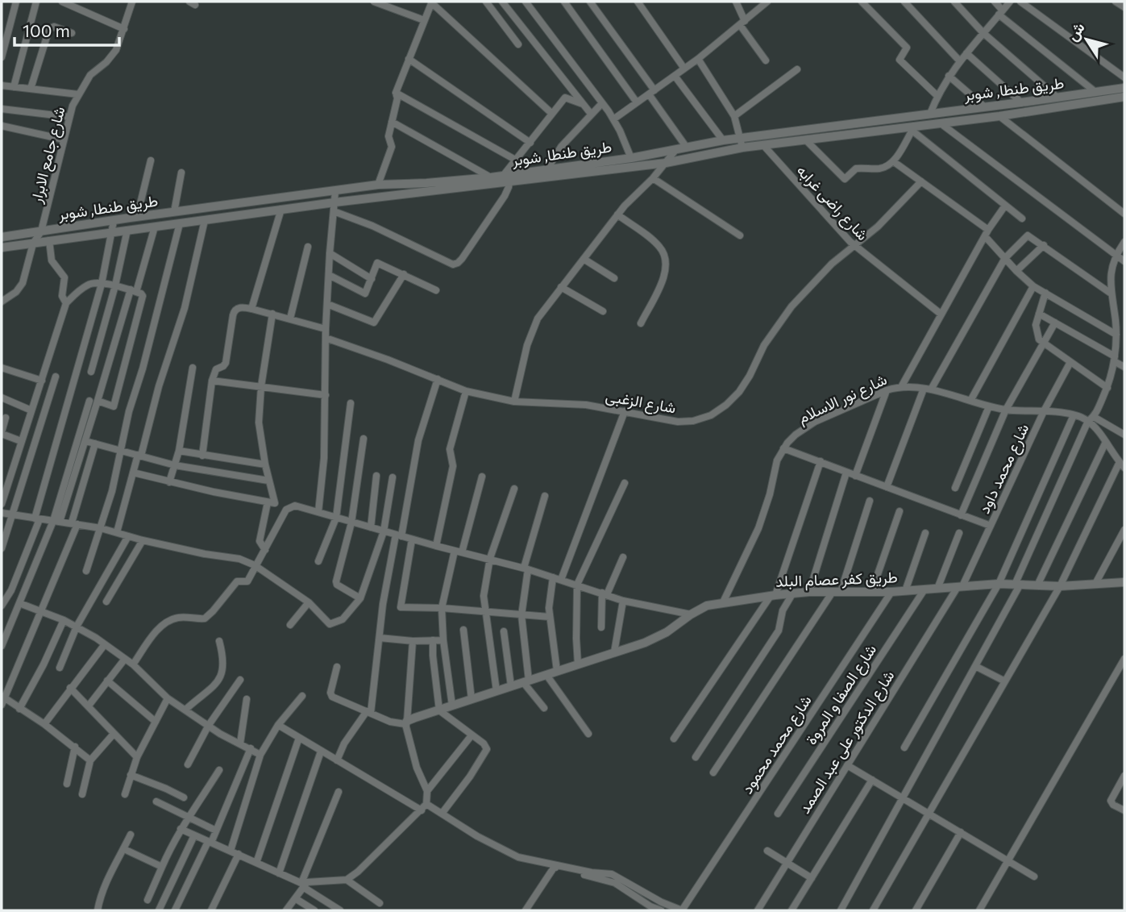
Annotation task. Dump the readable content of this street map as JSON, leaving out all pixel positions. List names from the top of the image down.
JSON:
{
  "streets": {
    "street": [
      "طريق طنطا, شوبر",
      "شارع جامع الابرار",
      "شارع راضى غرابه",
      "شارع نور الاسلام",
      "شارع الزغبى",
      "شارع محمد داود",
      "طريق كفر عصام البلد",
      "شارع الصفا و المروة",
      "شارع الدكتور على عبد الصمد",
      "شارع محمد محمود"
    ]
  },
  "crossings": [
    ["طريق طنطا, شوبر", "شارع جامع الابرار"],
    ["طريق طنطا, شوبر", "شارع راضى غرابه"],
    ["شارع راضى غرابه", "شارع الزغبى"],
    ["شارع نور الاسلام", "شارع محمد داود"],
    ["شارع نور الاسلام", "طريق كفر عصام البلد"],
    ["شارع محمد داود", "طريق كفر عصام البلد"],
    ["شارع محمد داود", "شارع الدكتور على عبد الصمد"],
    ["طريق كفر عصام البلد", "شارع الصفا و المروة"],
    ["طريق كفر عصام البلد", "شارع الدكتور على عبد الصمد"],
    ["طريق كفر عصام البلد", "شارع محمد محمود"]
  ],
  "scale_bar": "100 m",
  "north": "top left"
}
